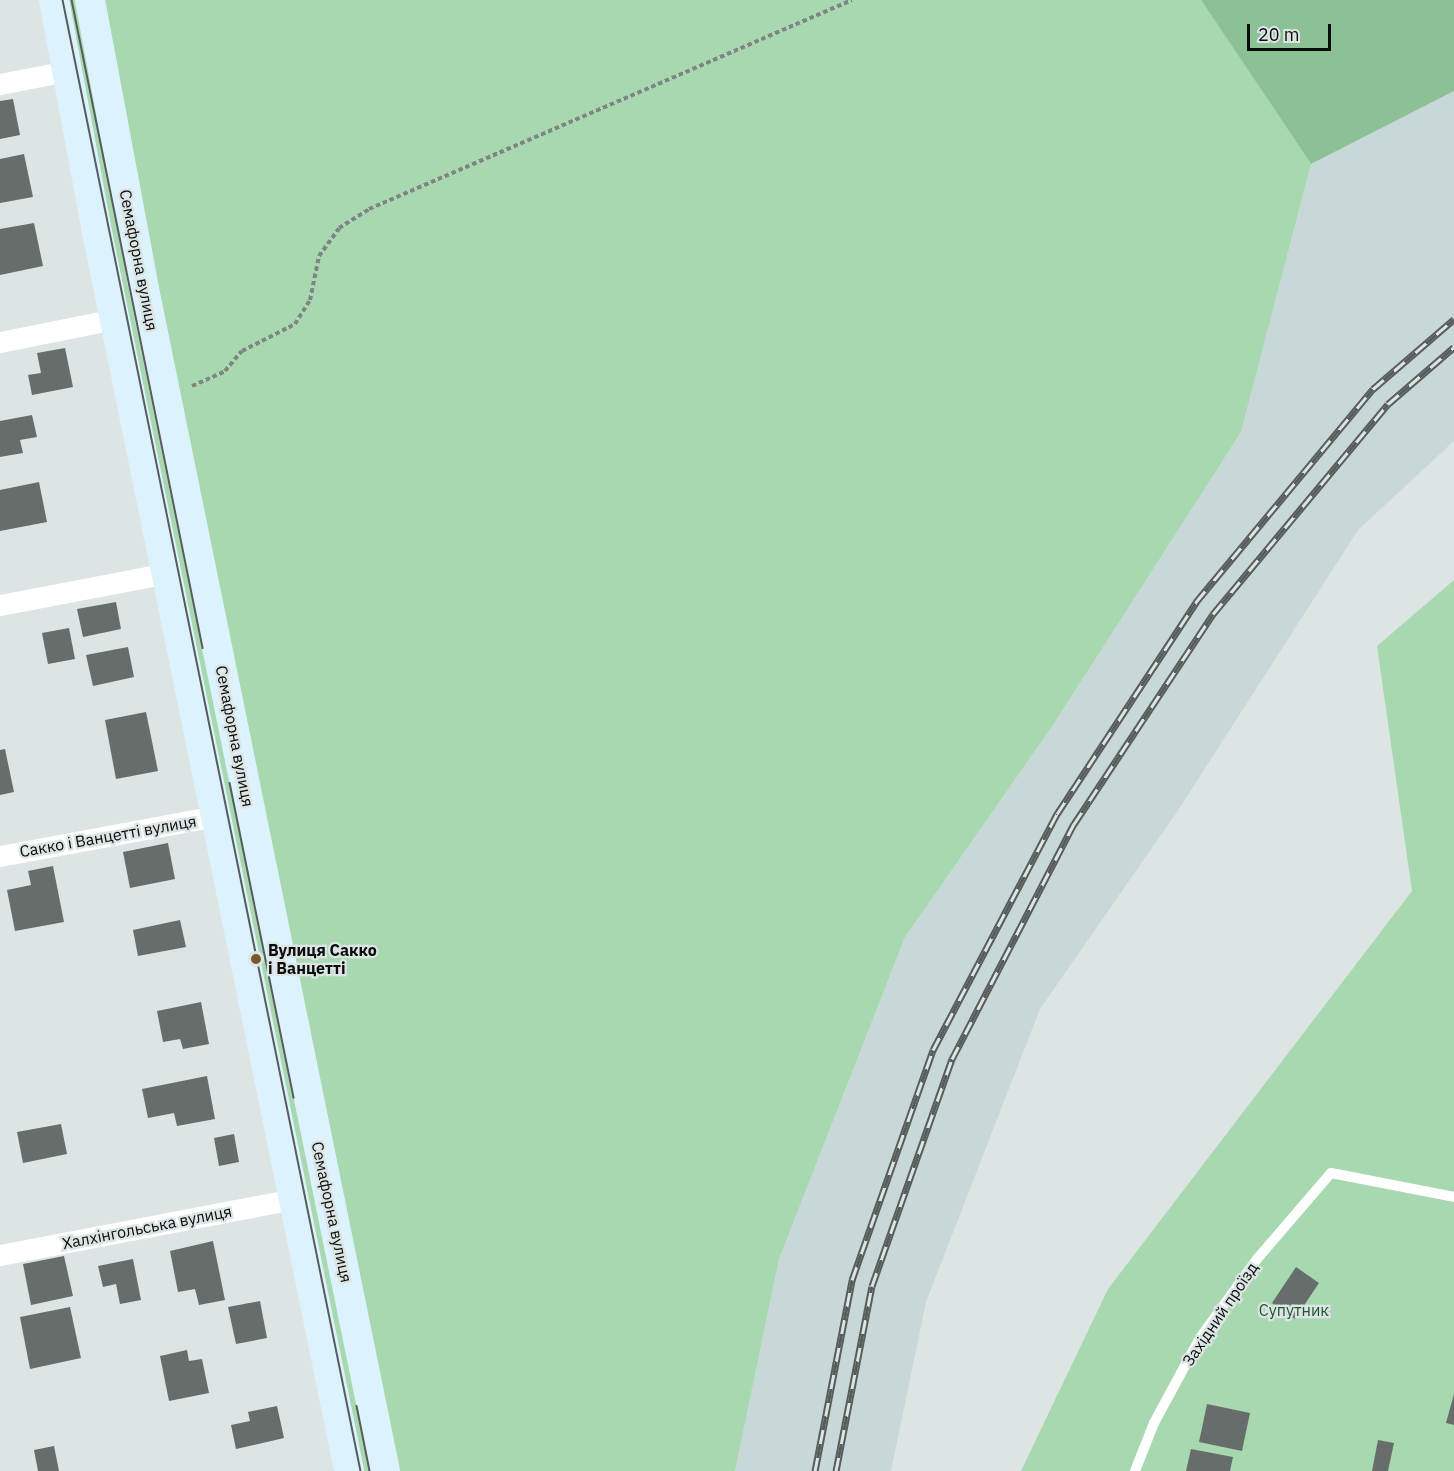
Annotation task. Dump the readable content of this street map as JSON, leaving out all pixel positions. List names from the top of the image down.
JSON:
{
  "streets": {
    "main road": ["Семафорна вулиця"],
    "street": ["Сакко і Ванцетті вулиця", "Халхінгольська вулиця"],
    "lane": ["Західний проїзд"]
  },
  "parks": ["Супутник"],
  "places": ["Вулиця Сакко і Ванцетті"],
  "scale_bar": "20 m"
}
